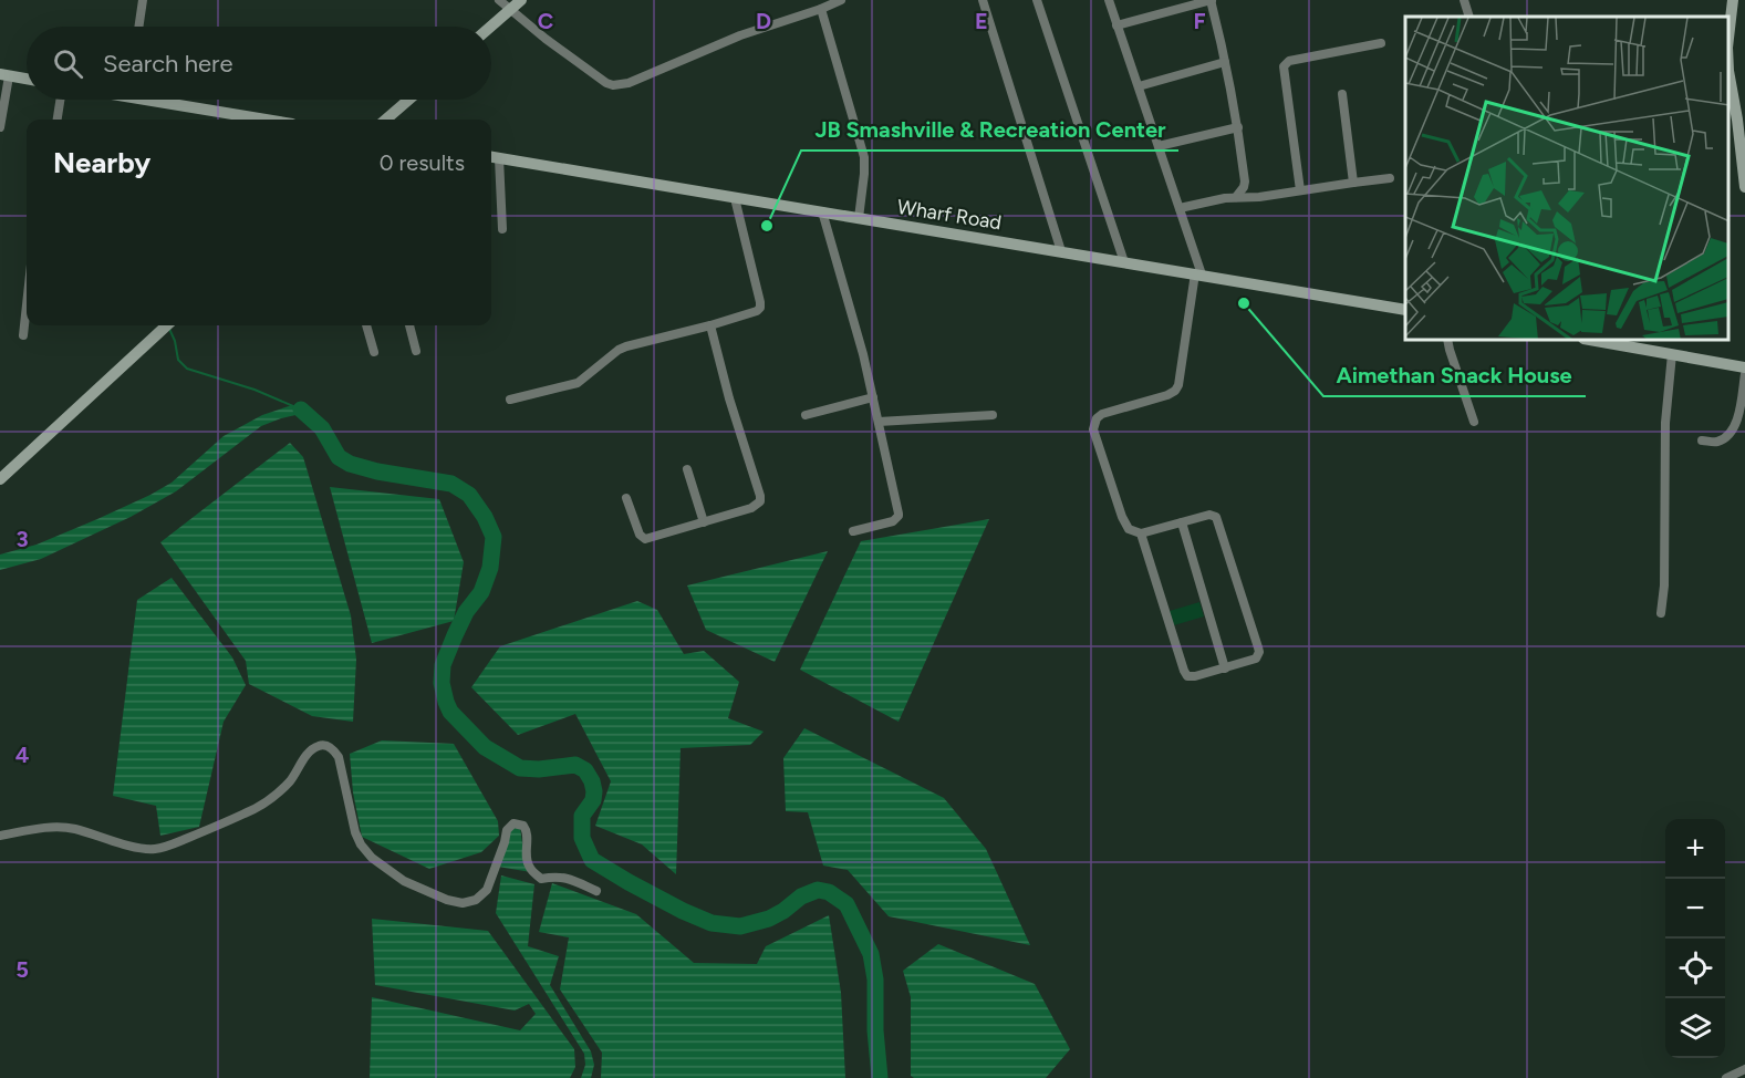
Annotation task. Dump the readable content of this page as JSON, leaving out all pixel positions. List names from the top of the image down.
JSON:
{
  "streets": {
    "main road": ["Wharf Road"]
  },
  "places": ["JB Smashville & Recreation Center", "Aimethan Snack House"],
  "page": {
    "search": "Search here",
    "heading": ["Nearby", "0 results"],
    "map_buttons": ["+", "−"]
  },
  "grid": {
    "columns": [
      "C",
      "D",
      "E",
      "F"
    ],
    "rows": ["3", "4", "5"]
  }
}
